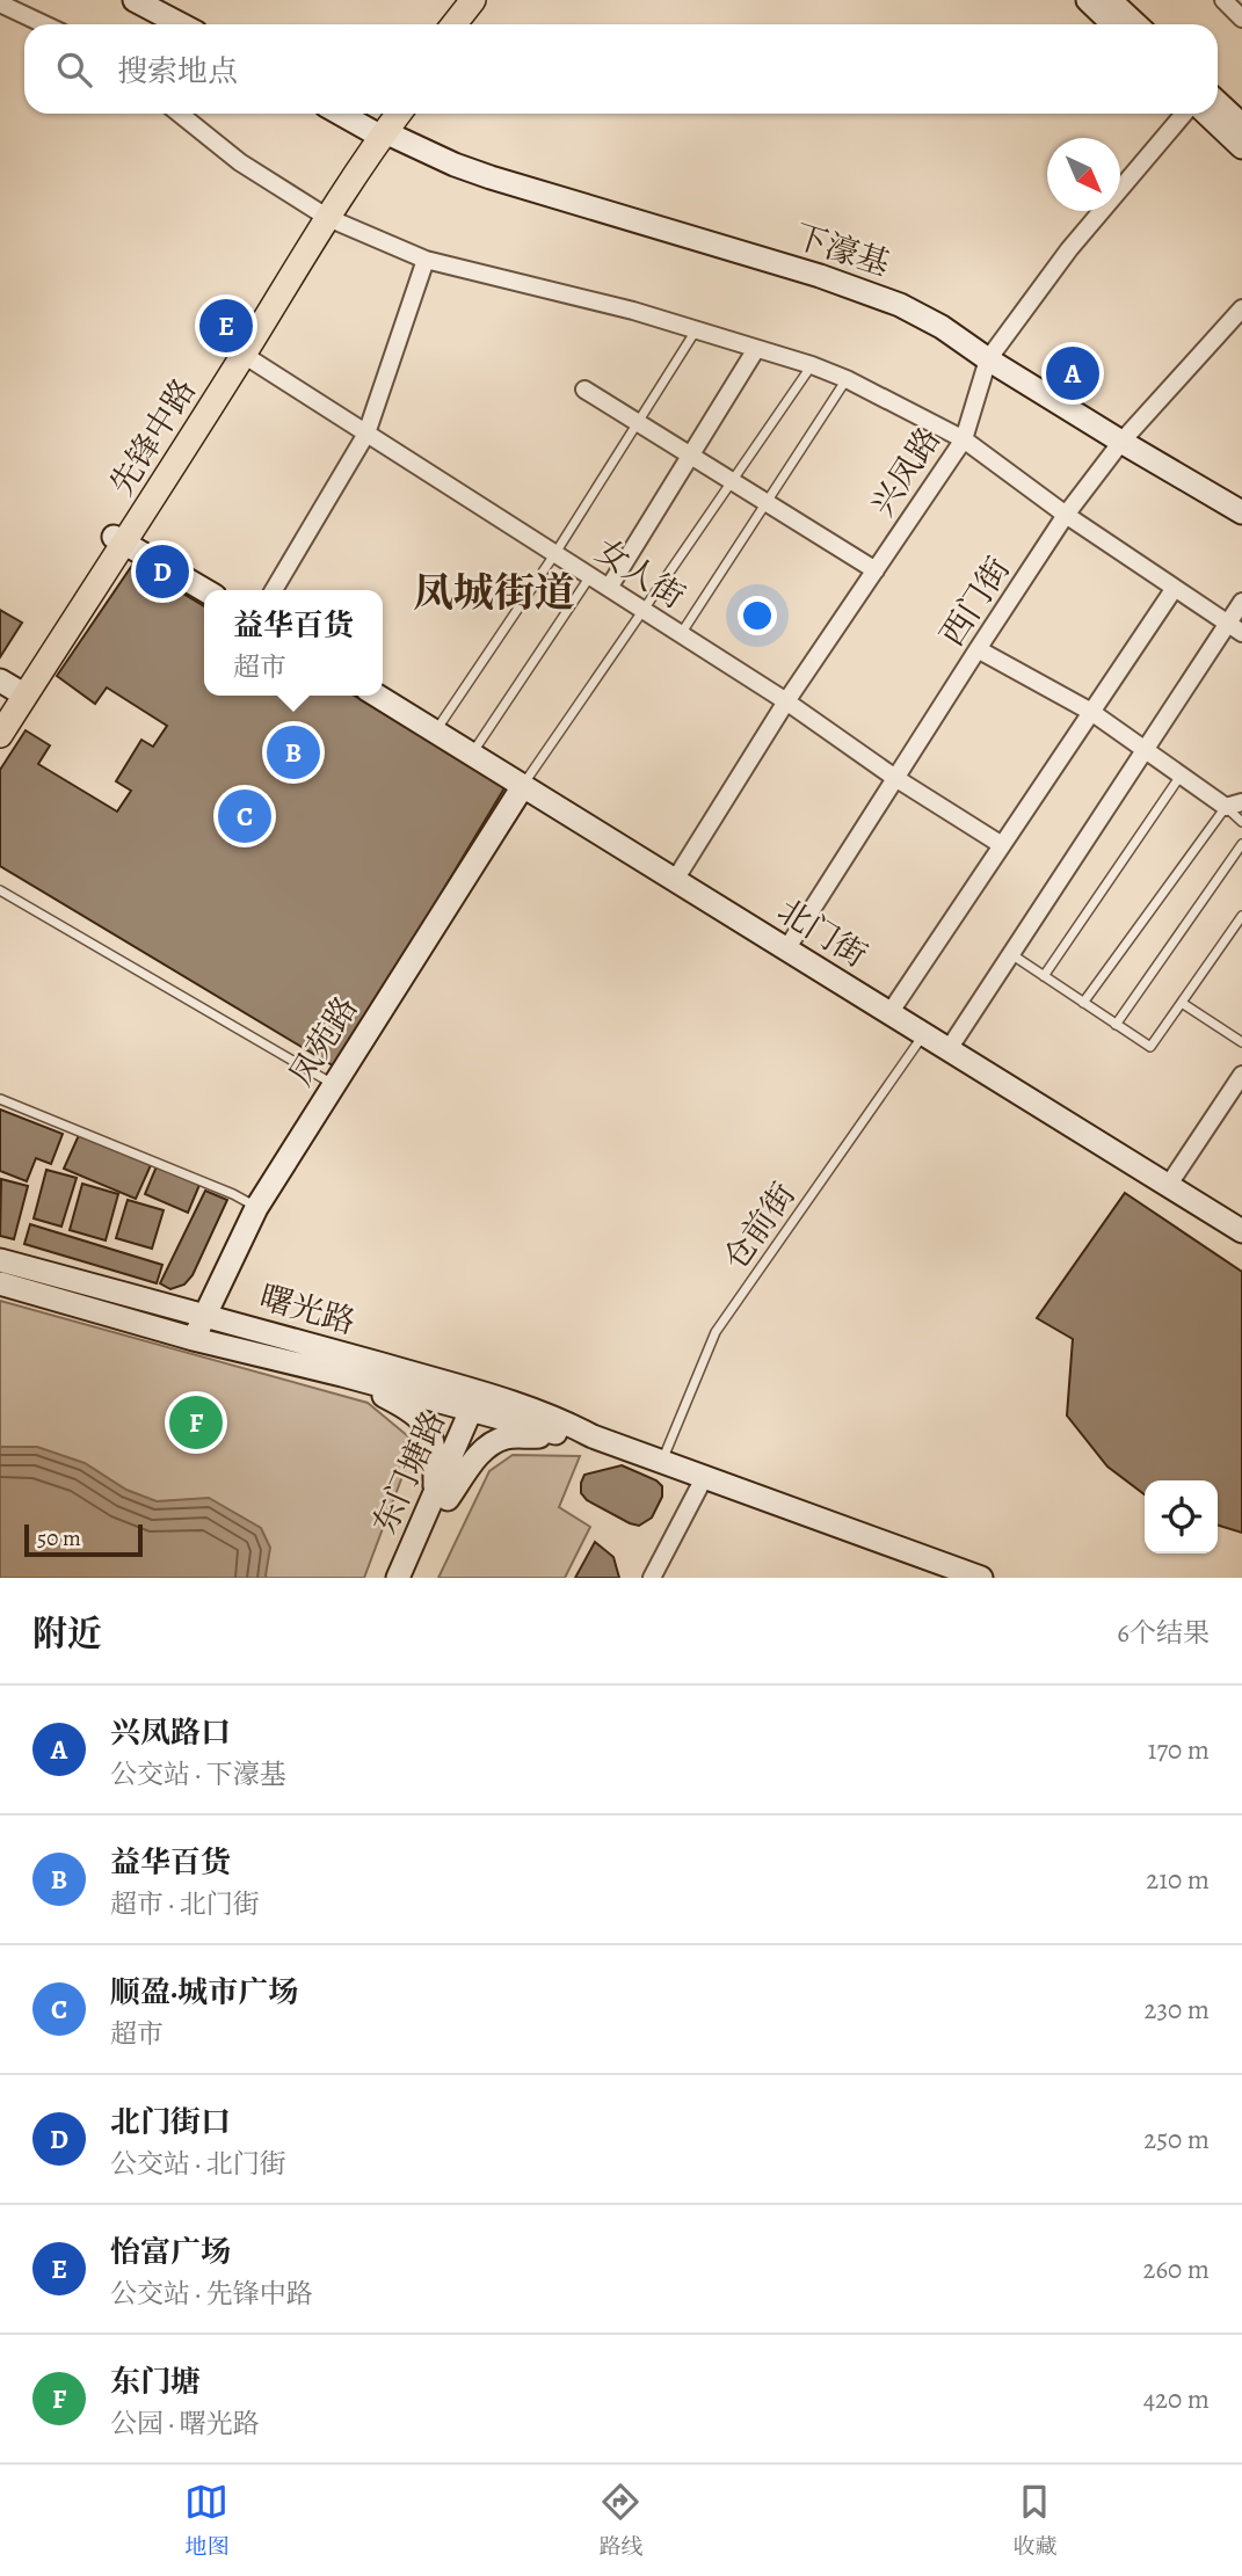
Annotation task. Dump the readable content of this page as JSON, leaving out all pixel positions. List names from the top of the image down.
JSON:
{
  "streets": {
    "main road": ["先锋中路"],
    "street": [
      "下濠基",
      "兴凤路",
      "女人街",
      "西门街",
      "北门街",
      "凤苑路",
      "曙光路",
      "东门塘路"
    ],
    "lane": ["仓前街"]
  },
  "crossings": [
    ["下濠基", "先锋中路"],
    ["下濠基", "兴凤路"],
    ["下濠基", "西门街"],
    ["先锋中路", "女人街"],
    ["兴凤路", "女人街"],
    ["兴凤路", "北门街"],
    ["女人街", "西门街"],
    ["西门街", "北门街"],
    ["北门街", "凤苑路"],
    ["北门街", "仓前街"],
    ["凤苑路", "曙光路"],
    ["仓前街", "曙光路"],
    ["曙光路", "东门塘路"]
  ],
  "districts": ["凤城街道"],
  "scale_bar": "50 m",
  "north": "bottom right",
  "page": {
    "search": "搜索地点",
    "pins": [
      "E",
      "A",
      "D",
      "B",
      "C",
      "F"
    ],
    "popup": ["益华百货", "超市"],
    "scale": "50 m",
    "heading": ["附近", "6个结果"],
    "list": [
      {
        "mark": "A",
        "name": "兴凤路口",
        "note": "公交站 · 下濠基",
        "value": "170 m"
      },
      {
        "mark": "B",
        "name": "益华百货",
        "note": "超市 · 北门街",
        "value": "210 m"
      },
      {
        "mark": "C",
        "name": "顺盈·城市广场",
        "note": "超市",
        "value": "230 m"
      },
      {
        "mark": "D",
        "name": "北门街口",
        "note": "公交站 · 北门街",
        "value": "250 m"
      },
      {
        "mark": "E",
        "name": "怡富广场",
        "note": "公交站 · 先锋中路",
        "value": "260 m"
      },
      {
        "mark": "F",
        "name": "东门塘",
        "note": "公园 · 曙光路",
        "value": "420 m"
      }
    ],
    "nav": ["地图", "路线", "收藏"]
  }
}
